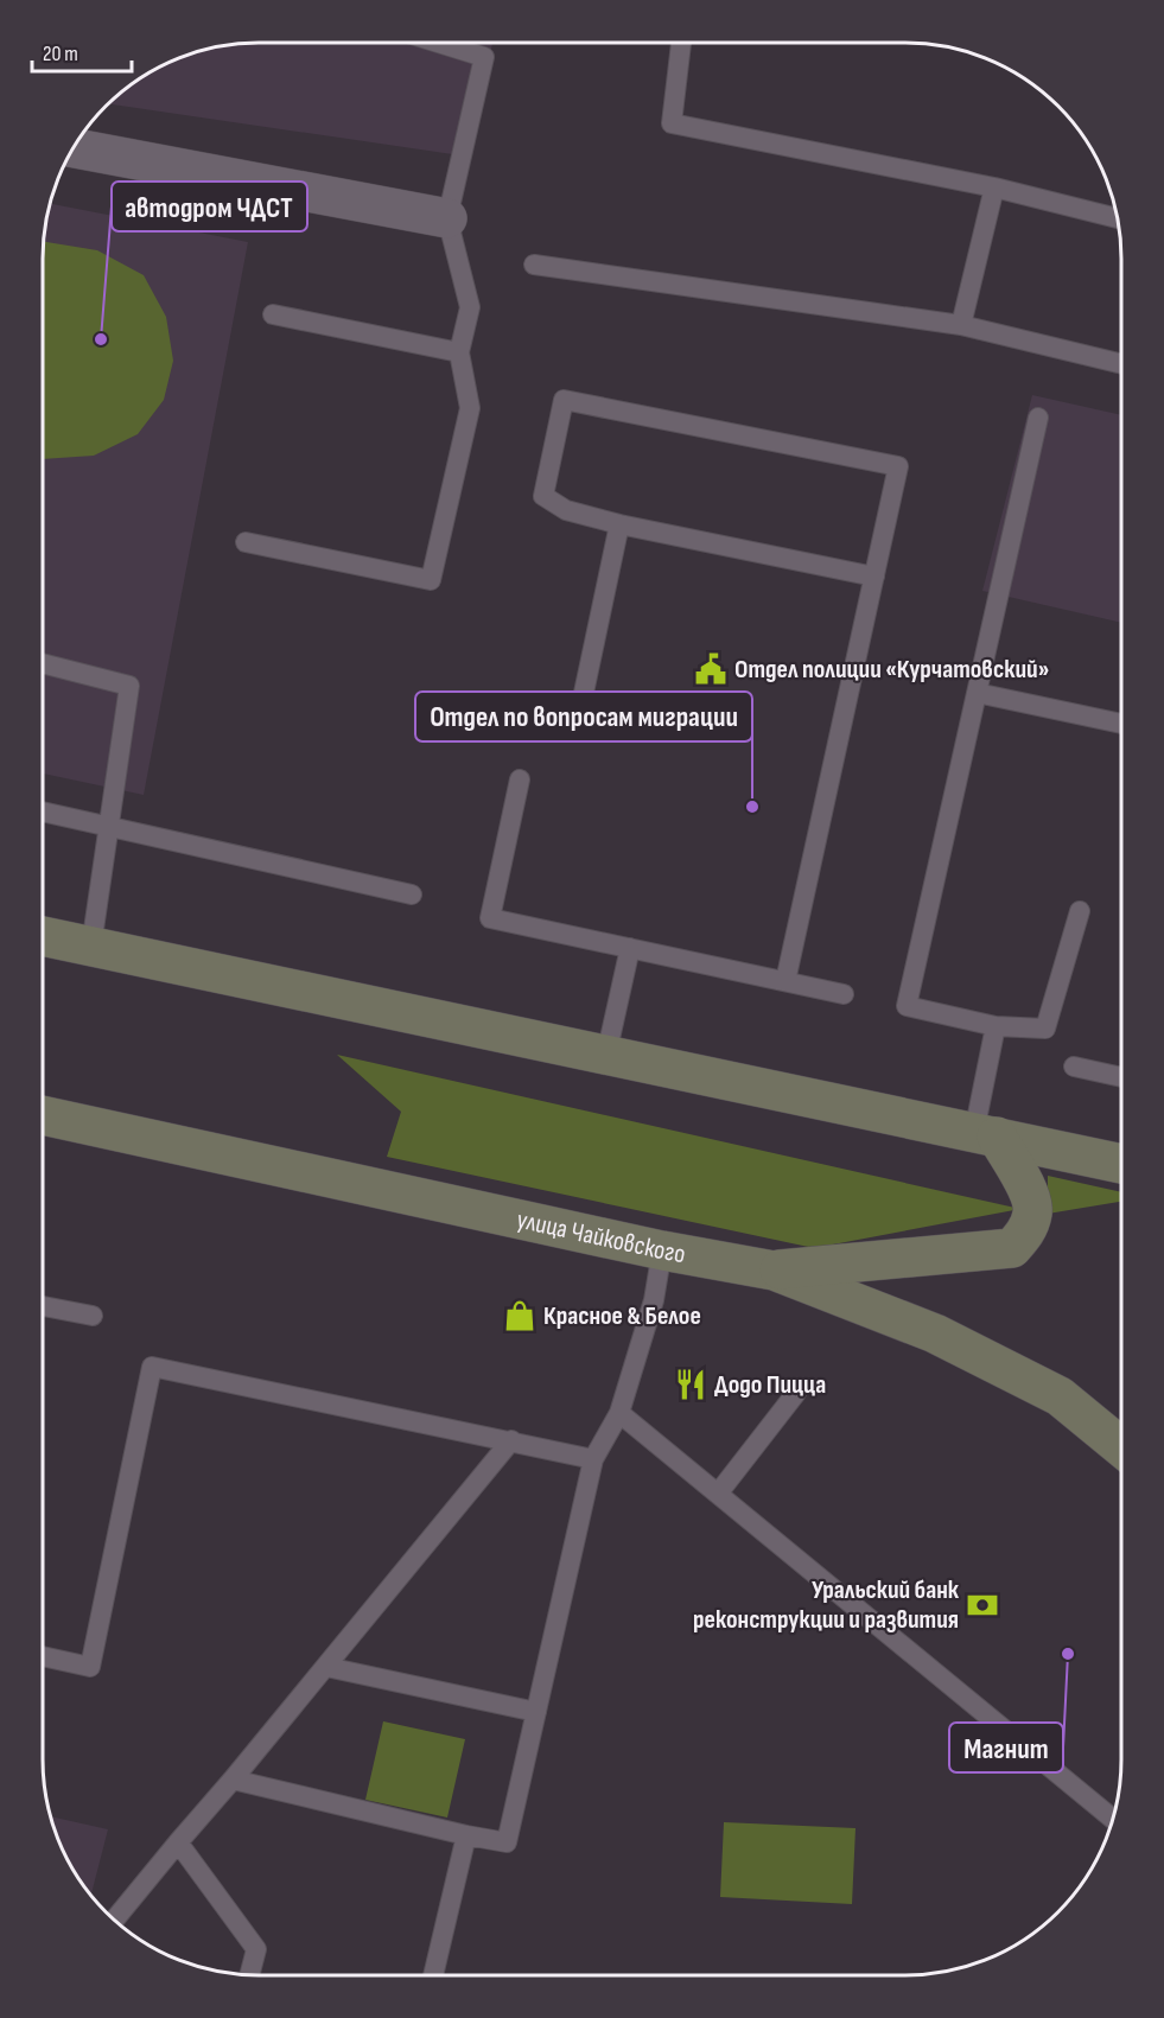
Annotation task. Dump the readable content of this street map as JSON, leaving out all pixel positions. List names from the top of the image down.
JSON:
{
  "streets": {
    "main road": ["улица Чайковского"]
  },
  "places": {
    "other": ["автодром ЧДСТ", "Отдел по вопросам миграции", "Магнит"],
    "public building": ["Отдел полиции «Курчатовский»"],
    "shop": ["Красное & Белое"],
    "restaurant": ["Додо Пицца"],
    "bank": ["Уральский банк реконструкции и развития"]
  },
  "scale_bar": "20 m"
}
